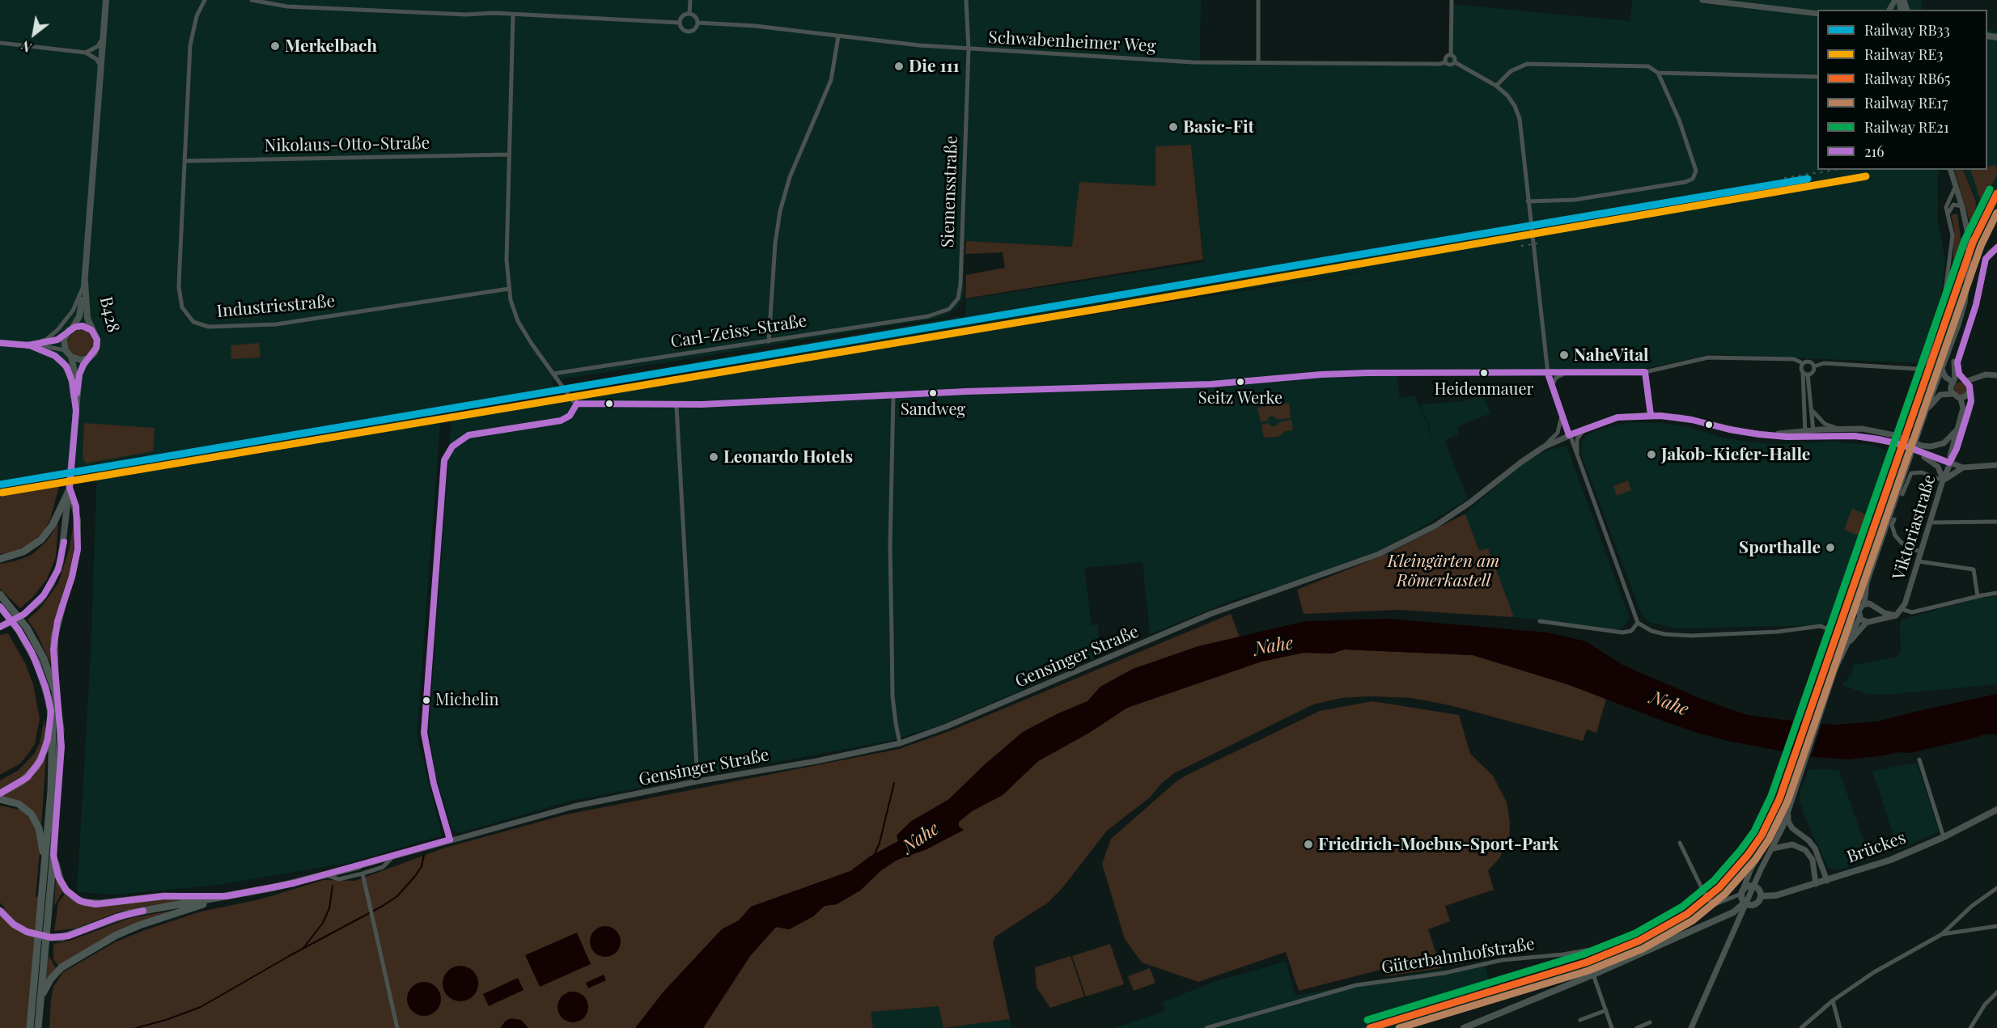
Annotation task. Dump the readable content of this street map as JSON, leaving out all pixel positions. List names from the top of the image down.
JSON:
{
  "streets": {
    "main road": ["B428", "Brückes"],
    "street": [
      "Schwabenheimer Weg",
      "Nikolaus-Otto-Straße",
      "Siemensstraße",
      "Industriestraße",
      "Carl-Zeiss-Straße",
      "Viktoriastraße",
      "Gensinger Straße",
      "Güterbahnhofstraße"
    ]
  },
  "crossings": [
    ["Schwabenheimer Weg", "Siemensstraße"],
    ["Nikolaus-Otto-Straße", "Industriestraße"],
    ["Siemensstraße", "Carl-Zeiss-Straße"],
    ["Viktoriastraße", "Gensinger Straße"]
  ],
  "water": ["Nahe"],
  "parks": ["Kleingärten am Römerkastell"],
  "places": [
    "Merkelbach",
    "Die 111",
    "Basic-Fit",
    "NaheVital",
    "Heidenmauer",
    "Seitz Werke",
    "Sandweg",
    "Jakob-Kiefer-Halle",
    "Leonardo Hotels",
    "Sporthalle",
    "Michelin",
    "Friedrich-Moebus-Sport-Park"
  ],
  "lines": [
    "rail line RE3",
    "rail line RB33",
    "rail line RE21",
    "rail line RB65",
    "rail line RE17",
    "transit line 216"
  ],
  "legend": [
    "Railway RB33",
    "Railway RE3",
    "Railway RB65",
    "Railway RE17",
    "Railway RE21",
    "216"
  ],
  "north": "bottom left"
}
